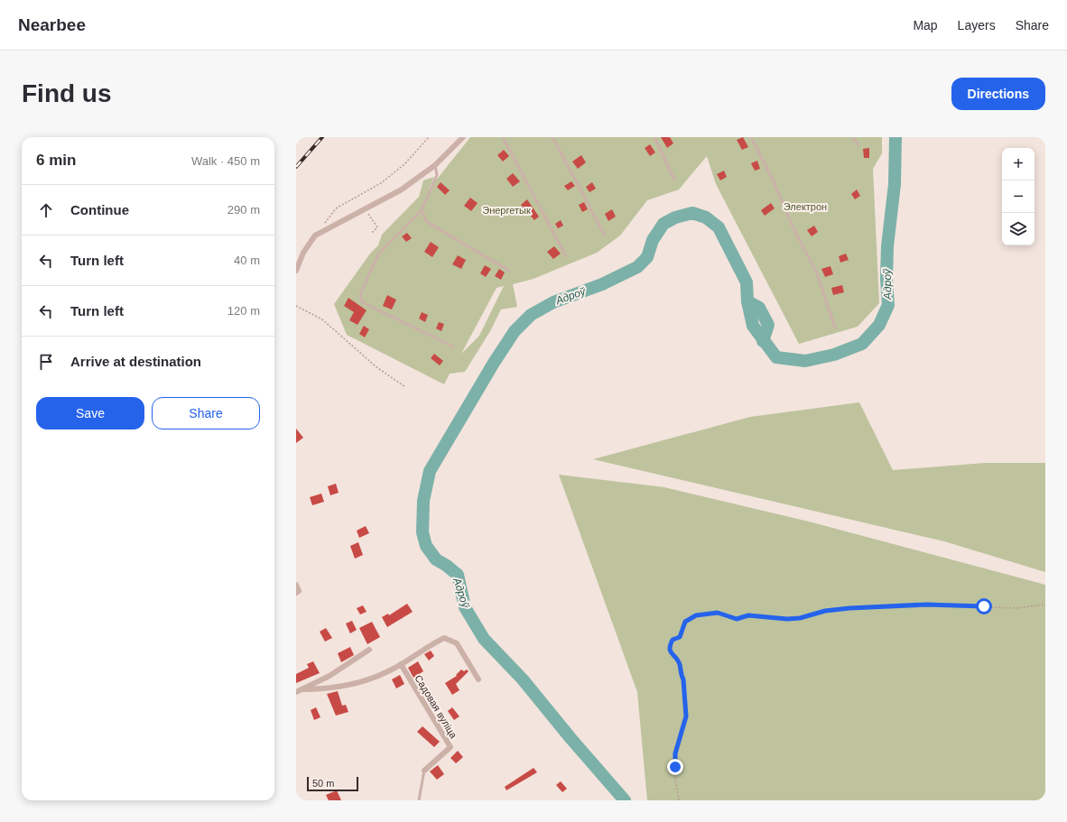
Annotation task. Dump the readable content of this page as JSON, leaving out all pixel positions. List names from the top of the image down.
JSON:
{
  "streets": {
    "street": ["Садовая вуліца"]
  },
  "water": ["Адроў"],
  "parks": ["Электрон", "Энергетык"],
  "scale_bar": "50 m",
  "page": {
    "header": "Nearbee",
    "nav": ["Map", "Layers", "Share"],
    "buttons": [
      "Directions",
      ["Save", "Share"]
    ],
    "title": "Find us",
    "heading": ["6 min", "Walk · 450 m"],
    "map_buttons": ["+", "−"],
    "list": [
      ["Continue", "290 m"],
      ["Turn left", "40 m"],
      ["Turn left", "120 m"],
      "Arrive at destination"
    ],
    "scale": "50 m"
  }
}
